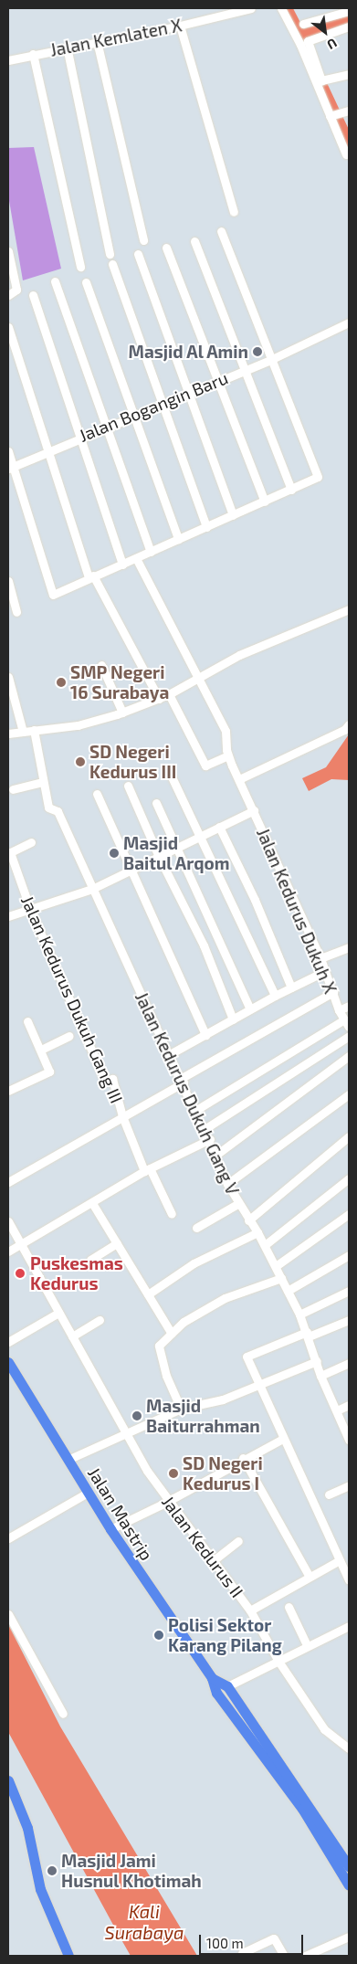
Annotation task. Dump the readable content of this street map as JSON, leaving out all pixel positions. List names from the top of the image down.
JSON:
{
  "streets": {
    "main road": ["Jalan Mastrip"],
    "street": [
      "Jalan Kemlaten X",
      "Jalan Bogangin Baru",
      "Jalan Kedurus Dukuh X",
      "Jalan Kedurus Dukuh Gang III",
      "Jalan Kedurus Dukuh Gang V",
      "Jalan Kedurus II"
    ]
  },
  "water": ["Kali Surabaya"],
  "places": [
    "Masjid Al Amin",
    "SMP Negeri 16 Surabaya",
    "SD Negeri Kedurus III",
    "Masjid Baitul Arqom",
    "Puskesmas Kedurus",
    "Masjid Baiturrahman",
    "SD Negeri Kedurus I",
    "Polisi Sektor Karang Pilang",
    "Masjid Jami Husnul Khotimah"
  ],
  "scale_bar": "100 m",
  "north": "bottom right"
}
